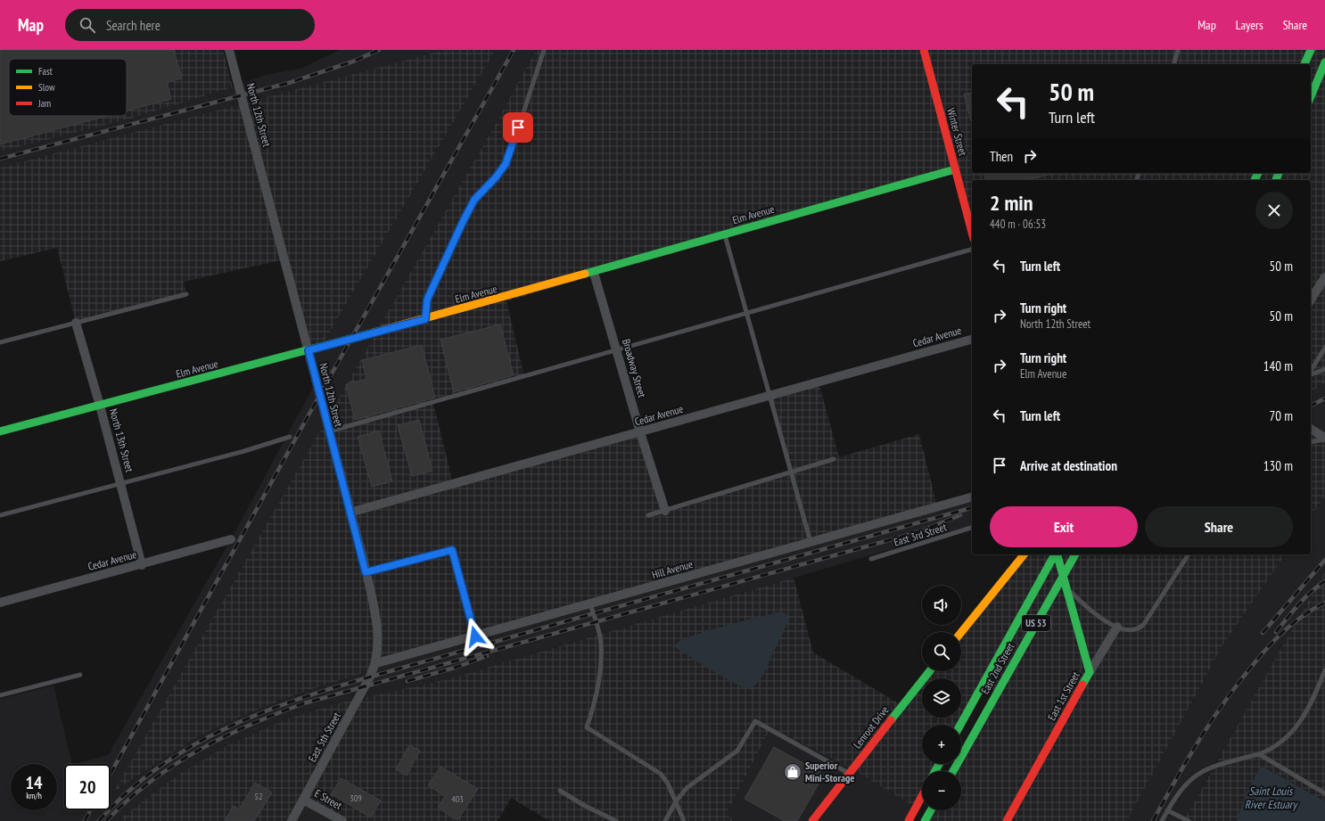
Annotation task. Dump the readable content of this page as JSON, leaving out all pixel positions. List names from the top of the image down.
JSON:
{
  "streets": {
    "main road": [
      "Winter Street",
      "Elm Avenue",
      "US 53",
      "East 2nd Street",
      "East 1st Street",
      "Lenroot Drive"
    ],
    "street": [
      "North 12th Street",
      "Cedar Avenue",
      "Broadway Street",
      "North 13th Street",
      "Hill Avenue",
      "East 5th Street",
      "E Street"
    ],
    "lane": ["East 3rd Street"]
  },
  "crossings": [
    ["North 12th Street", "Elm Avenue"],
    ["North 12th Street", "Cedar Avenue"],
    ["North 12th Street", "Hill Avenue"],
    ["North 12th Street", "East 5th Street"],
    ["Winter Street", "Elm Avenue"],
    ["Elm Avenue", "Broadway Street"],
    ["Elm Avenue", "North 13th Street"],
    ["Cedar Avenue", "Broadway Street"],
    ["Cedar Avenue", "North 13th Street"],
    ["Hill Avenue", "East 5th Street"],
    ["East 5th Street", "E Street"]
  ],
  "water": ["Saint Louis River Estuary"],
  "places": {
    "shop": ["Superior Mini-Storage"]
  },
  "house_numbers": ["52", "309", "403"],
  "legend": ["Fast", "Slow", "Jam"],
  "page": {
    "header": "Map",
    "search": "Search here",
    "nav": ["Map", "Layers", "Share"],
    "turn": ["50 m", "Turn left"],
    "then": "Then",
    "heading": ["2 min", "440 m · 06:53"],
    "list": [
      {
        "name": "Turn left",
        "value": "50 m"
      },
      {
        "name": "Turn right",
        "note": "North 12th Street",
        "value": "50 m"
      },
      {
        "name": "Turn right",
        "note": "Elm Avenue",
        "value": "140 m"
      },
      {
        "name": "Turn left",
        "value": "70 m"
      },
      {
        "name": "Arrive at destination",
        "value": "130 m"
      }
    ],
    "buttons": ["Exit", "Share"],
    "map_buttons": ["+", "−"],
    "speed": "14 km/h",
    "limit": "20"
  }
}
